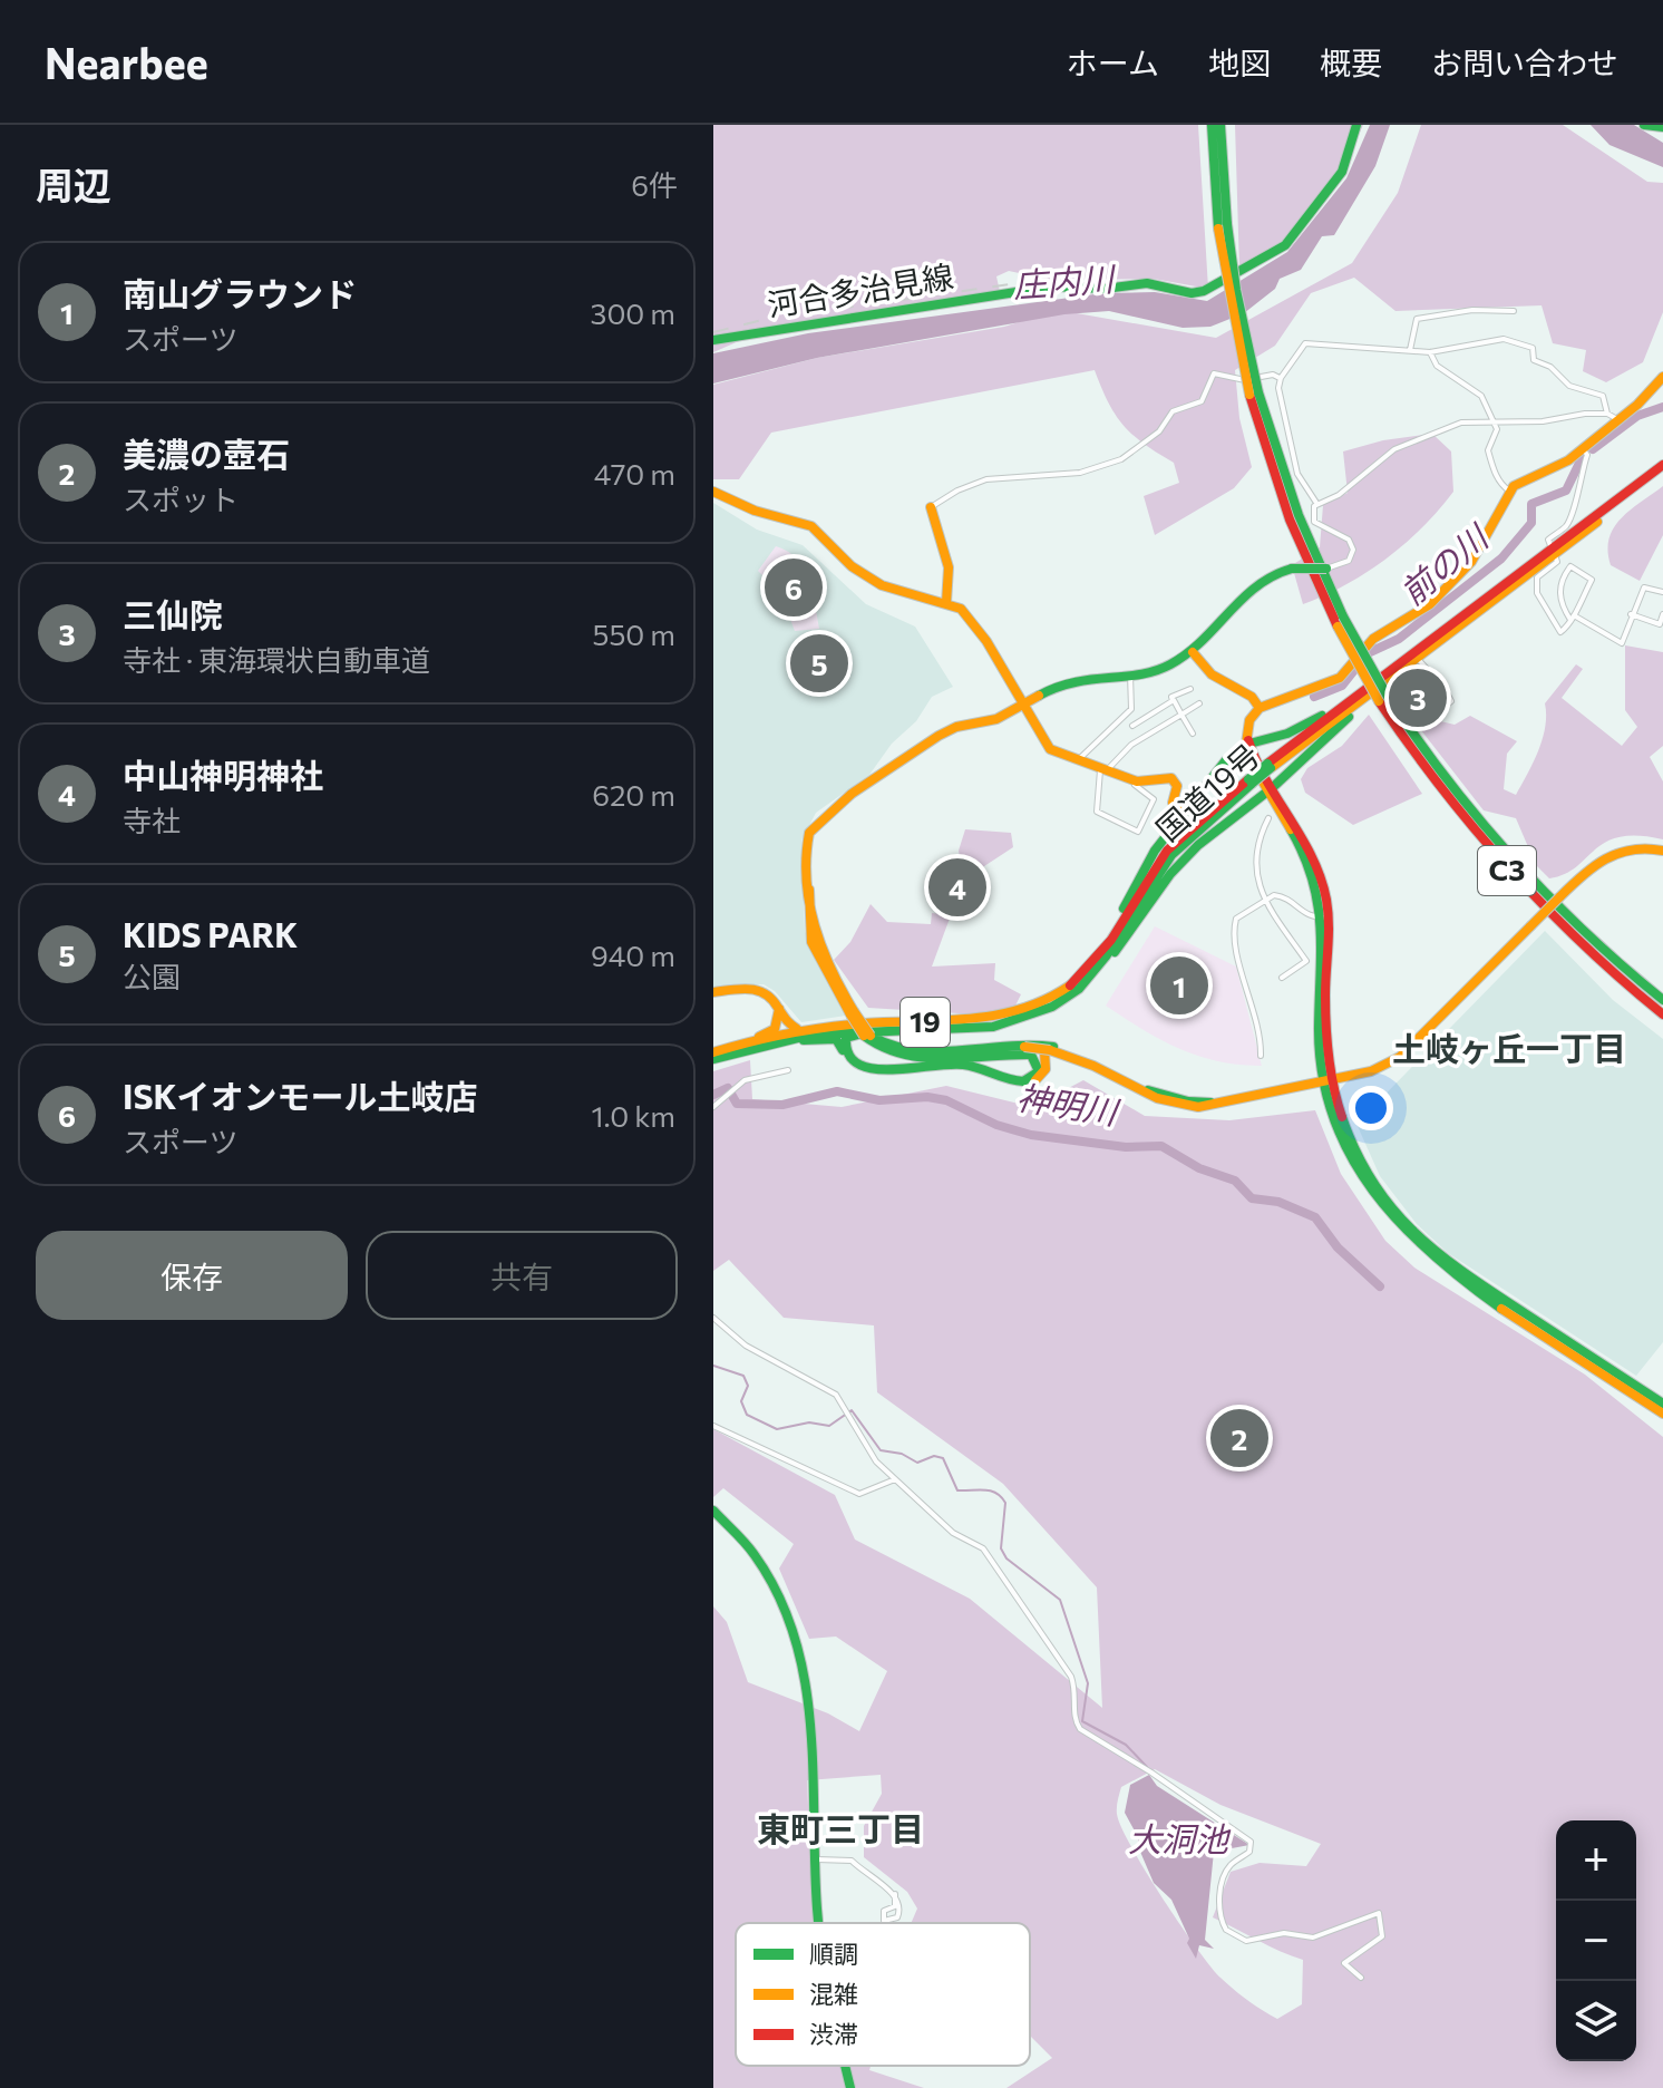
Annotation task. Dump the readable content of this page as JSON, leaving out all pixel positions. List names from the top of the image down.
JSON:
{
  "streets": {
    "main road": [
      "河合多治見線",
      "国道19号",
      "C3",
      "19"
    ]
  },
  "crossings": [
    ["国道19号", "C3"],
    ["国道19号", "19"],
    ["C3", "19"]
  ],
  "districts": ["土岐ヶ丘一丁目", "東町三丁目"],
  "water": [
    "庄内川",
    "前の川",
    "神明川",
    "大洞池"
  ],
  "legend": ["順調", "混雑", "渋滞"],
  "page": {
    "header": "Nearbee",
    "nav": [
      "ホーム",
      "地図",
      "概要",
      "お問い合わせ"
    ],
    "heading": ["周辺", "6件"],
    "list": [
      {
        "mark": "1",
        "name": "南山グラウンド",
        "note": "スポーツ",
        "value": "300 m"
      },
      {
        "mark": "2",
        "name": "美濃の壺石",
        "note": "スポット",
        "value": "470 m"
      },
      {
        "mark": "3",
        "name": "三仙院",
        "note": "寺社 · 東海環状自動車道",
        "value": "550 m"
      },
      {
        "mark": "4",
        "name": "中山神明神社",
        "note": "寺社",
        "value": "620 m"
      },
      {
        "mark": "5",
        "name": "KIDS PARK",
        "note": "公園",
        "value": "940 m"
      },
      {
        "mark": "6",
        "name": "ISKイオンモール土岐店",
        "note": "スポーツ",
        "value": "1.0 km"
      }
    ],
    "pins": [
      "6",
      "5",
      "3",
      "4",
      "1",
      "2"
    ],
    "buttons": ["保存", "共有"],
    "map_buttons": ["+", "−"]
  }
}
